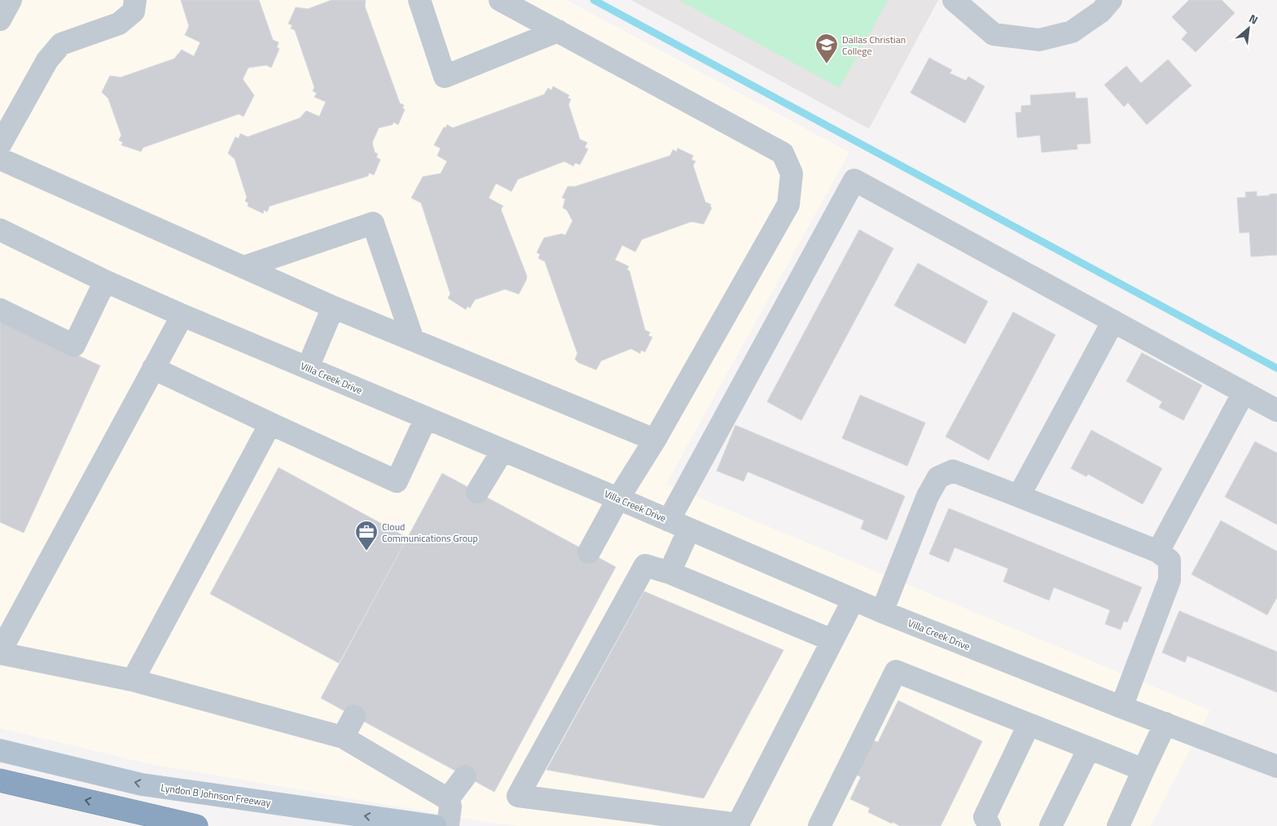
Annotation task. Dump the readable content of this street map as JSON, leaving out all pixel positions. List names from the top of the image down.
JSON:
{
  "streets": {
    "main road": ["Lyndon B Johnson Freeway"],
    "street": ["Villa Creek Drive"]
  },
  "one_way": ["Lyndon B Johnson Freeway"],
  "places": {
    "school or university": ["Dallas Christian College"],
    "office": ["Cloud Communications Group"]
  },
  "north": "top right"
}
